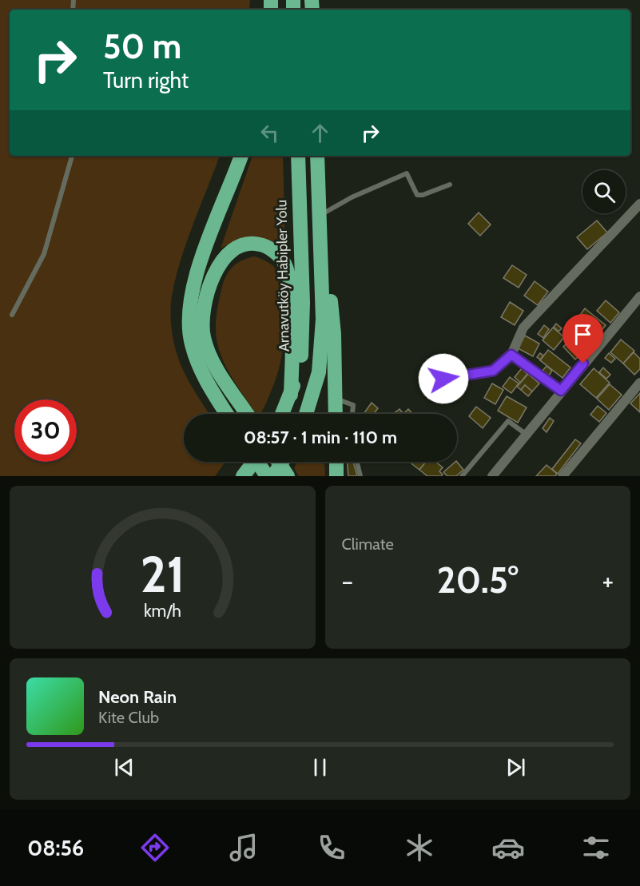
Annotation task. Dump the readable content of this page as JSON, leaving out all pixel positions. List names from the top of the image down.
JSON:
{
  "streets": {
    "highway": ["Arnavutköy Habipler Yolu"]
  },
  "page": {
    "turn": ["50 m", "Turn right"],
    "limit": "30",
    "trip": "08:57 · 1 min · 110 m",
    "tile": "Climate",
    "heat": ["−", "20.5°", "+"],
    "song": ["Neon Rain", "Kite Club"],
    "tabs": "08:56",
    "gauge": ["21", "km/h"]
  }
}
